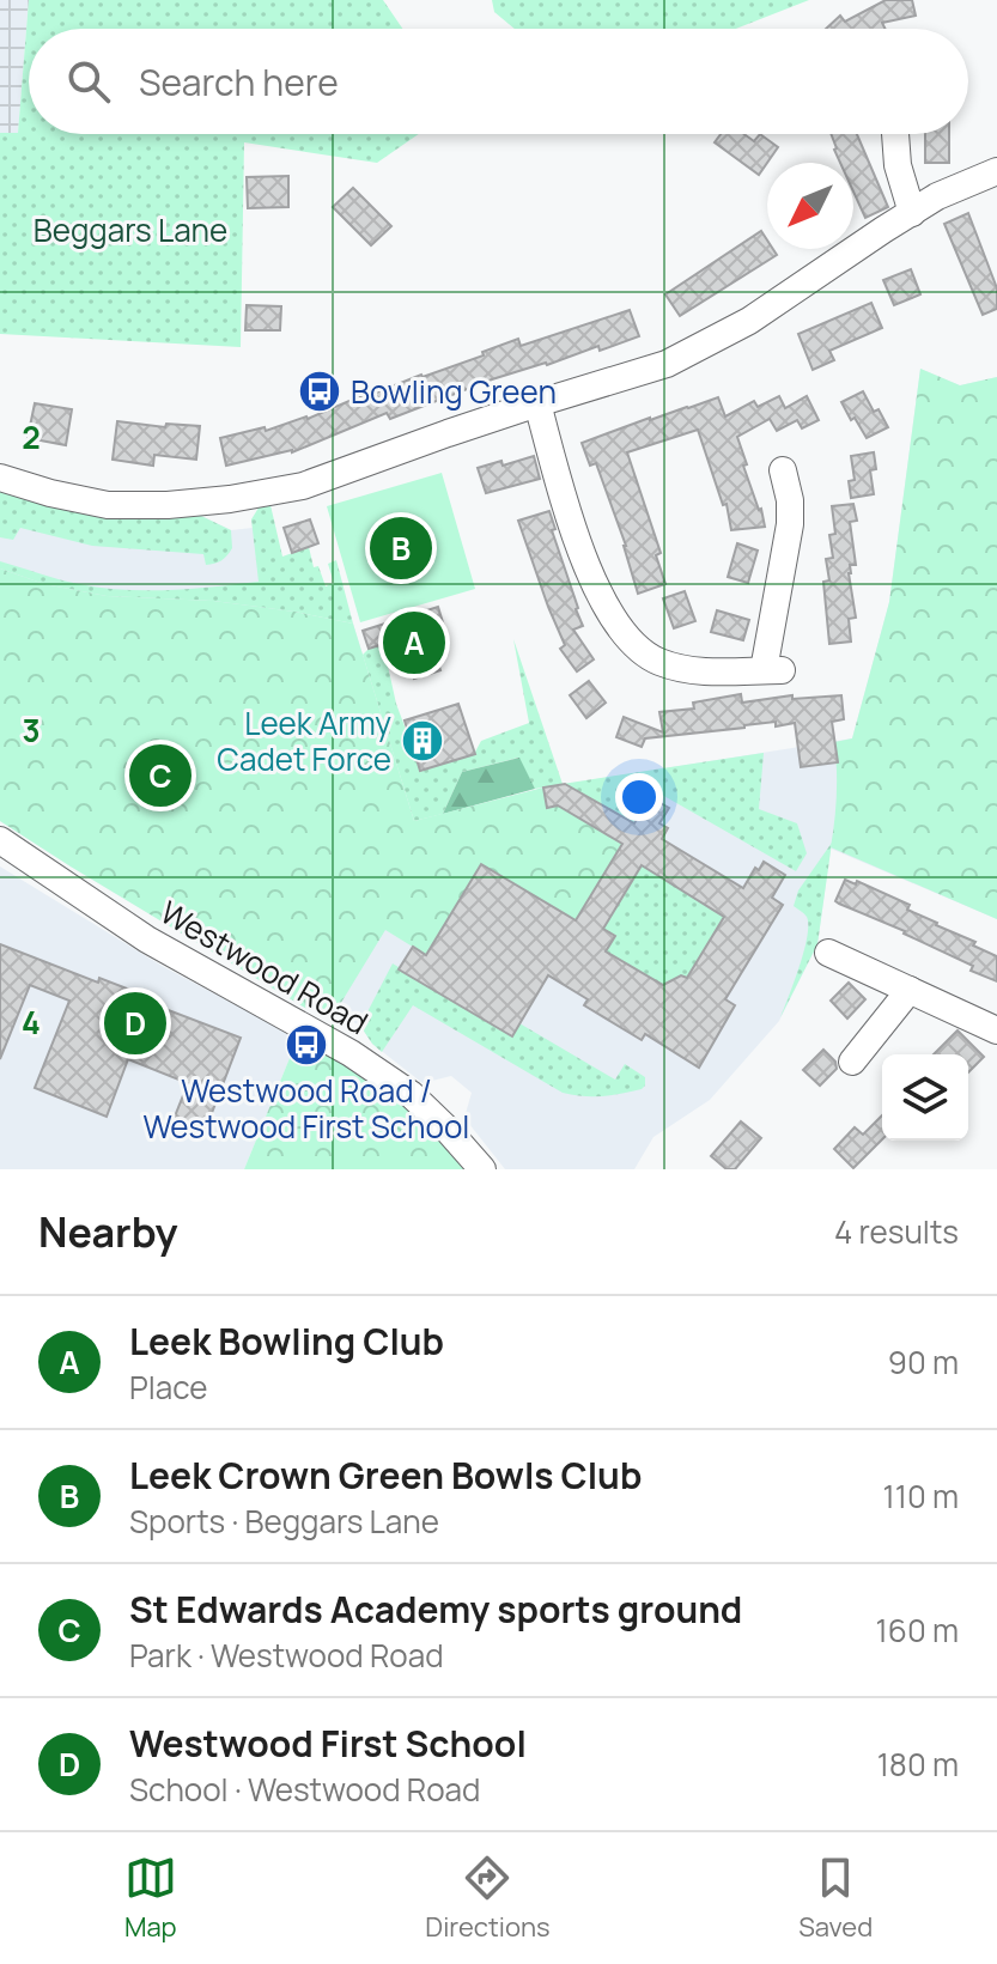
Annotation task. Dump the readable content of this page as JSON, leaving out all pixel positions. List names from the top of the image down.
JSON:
{
  "streets": {
    "street": ["Westwood Road"]
  },
  "parks": ["Beggars Lane"],
  "places": {
    "bus stop": ["Bowling Green", "Westwood Road / Westwood First School"],
    "building": ["Leek Army Cadet Force"]
  },
  "north": "bottom left",
  "page": {
    "search": "Search here",
    "pins": [
      "B",
      "A",
      "C",
      "D"
    ],
    "heading": ["Nearby", "4 results"],
    "list": [
      {
        "mark": "A",
        "name": "Leek Bowling Club",
        "note": "Place",
        "value": "90 m"
      },
      {
        "mark": "B",
        "name": "Leek Crown Green Bowls Club",
        "note": "Sports · Beggars Lane",
        "value": "110 m"
      },
      {
        "mark": "C",
        "name": "St Edwards Academy sports ground",
        "note": "Park · Westwood Road",
        "value": "160 m"
      },
      {
        "mark": "D",
        "name": "Westwood First School",
        "note": "School · Westwood Road",
        "value": "180 m"
      }
    ],
    "nav": ["Map", "Directions", "Saved"]
  },
  "grid": {
    "rows": ["2", "3", "4"]
  }
}
